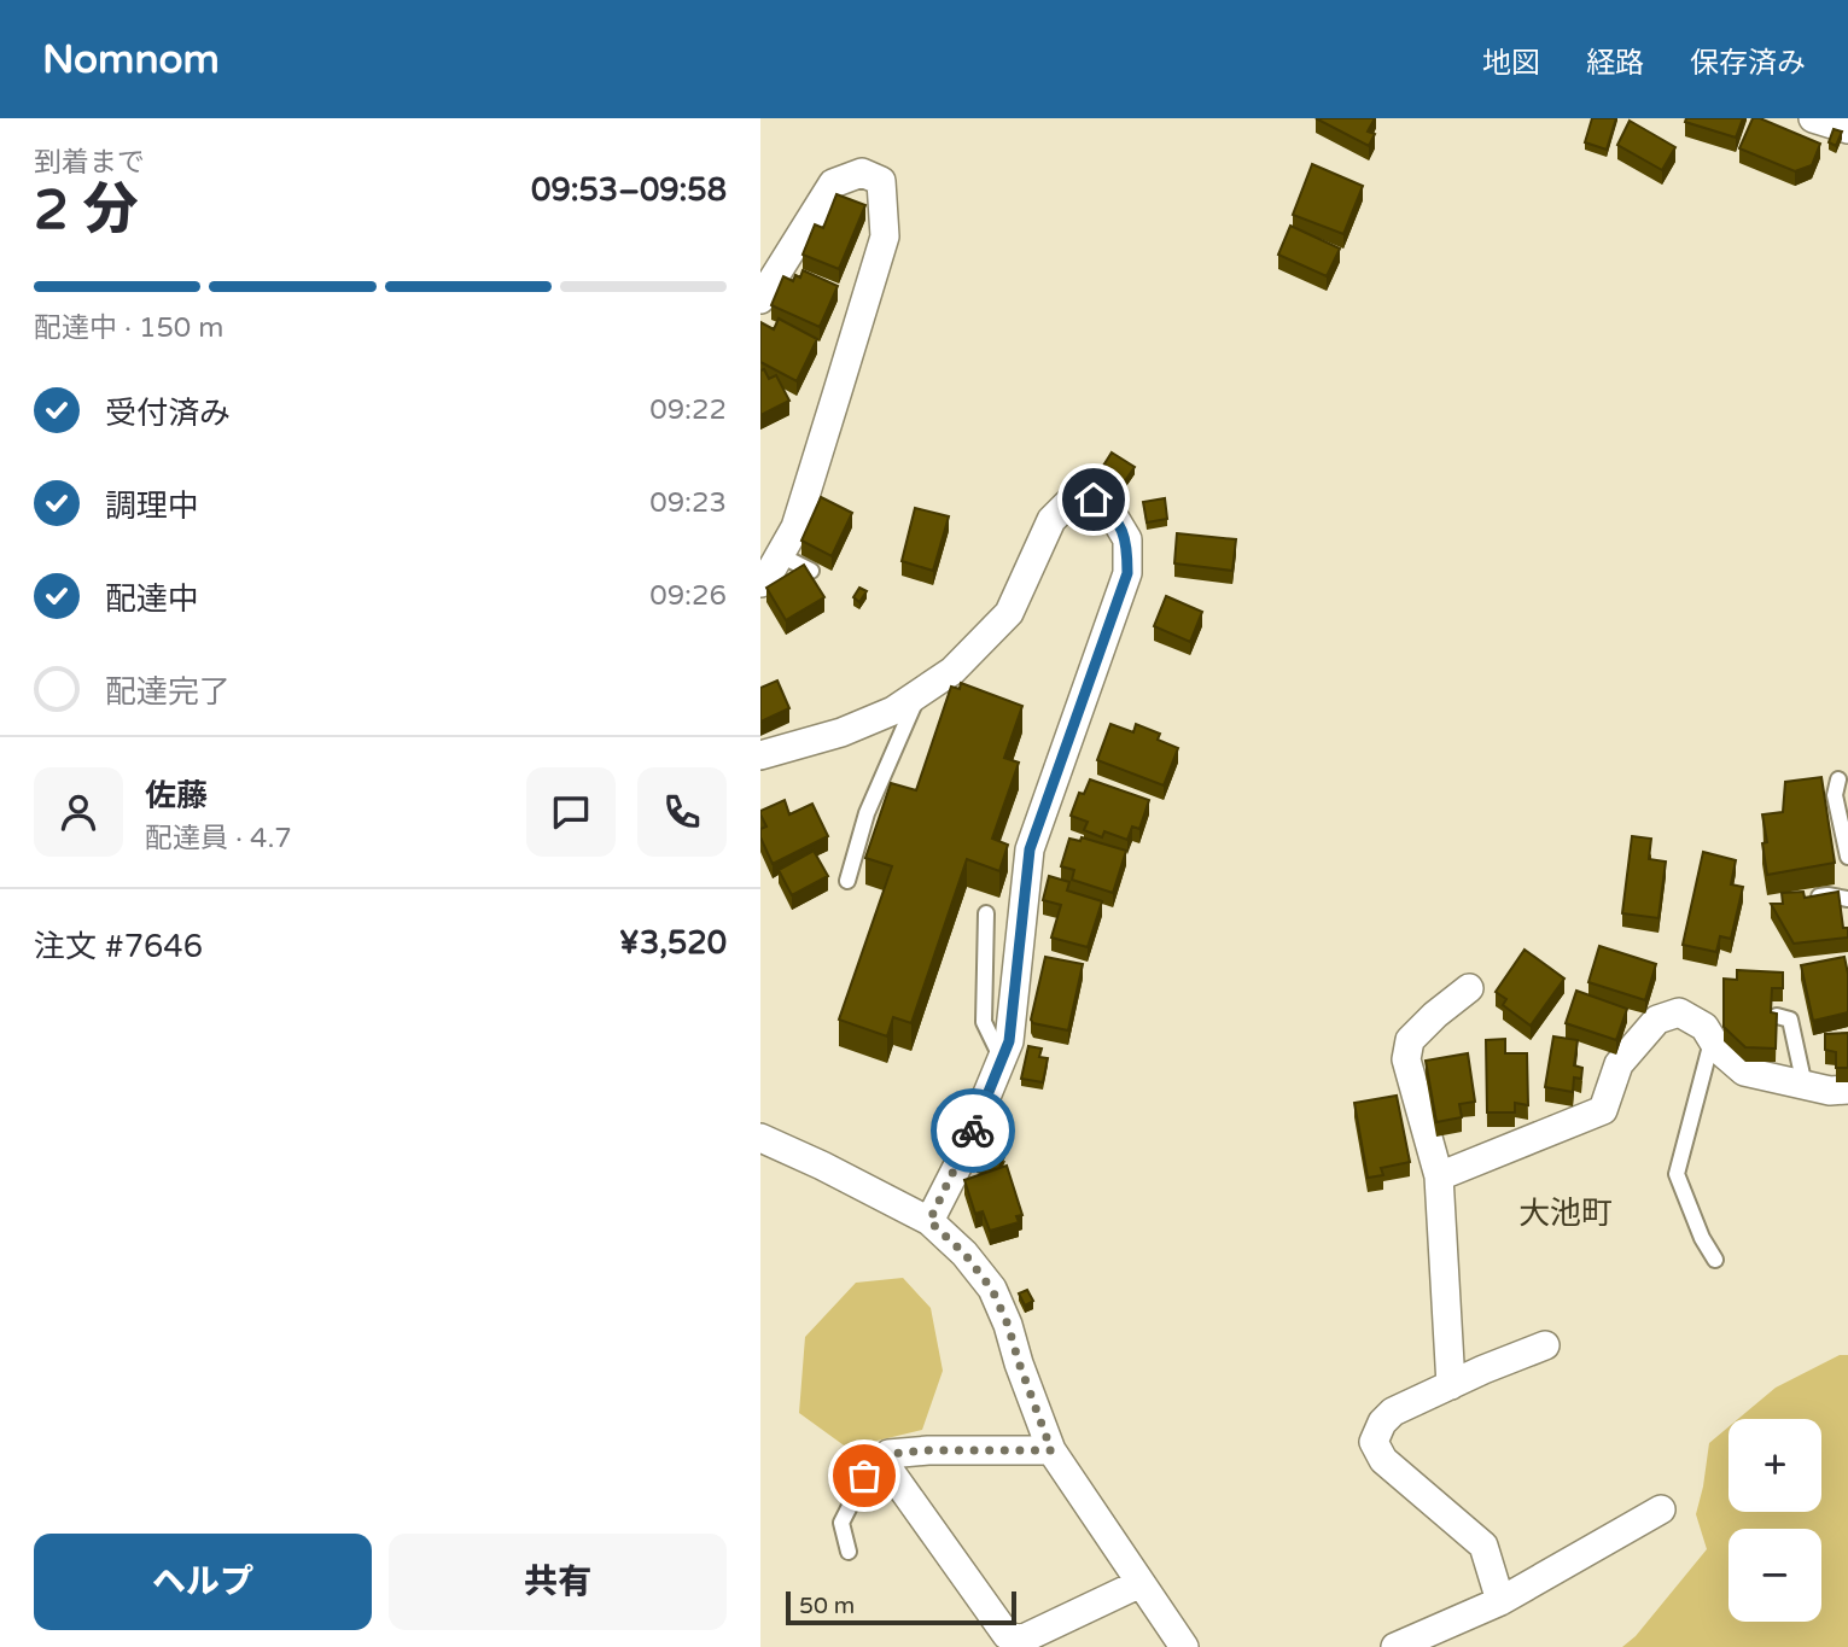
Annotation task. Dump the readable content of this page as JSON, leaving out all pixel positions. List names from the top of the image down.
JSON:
{
  "districts": ["大池町"],
  "scale_bar": "50 m",
  "page": {
    "header": "Nomnom",
    "nav": ["地図", "経路", "保存済み"],
    "heading": ["2 分", "到着まで", "09:53–09:58"],
    "panel": [
      "佐藤",
      "配達員 · 4.7",
      "注文 #7646",
      "¥3,520"
    ],
    "bar": "配達中 · 150 m",
    "list": [
      ["受付済み", "09:22"],
      ["調理中", "09:23"],
      ["配達中", "09:26"],
      "配達完了"
    ],
    "map_buttons": ["+", "−"],
    "buttons": ["ヘルプ", "共有"],
    "scale": "50 m"
  }
}
